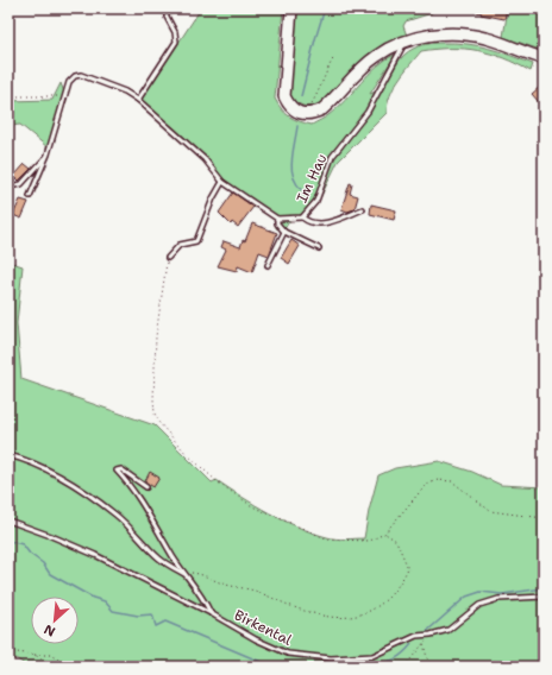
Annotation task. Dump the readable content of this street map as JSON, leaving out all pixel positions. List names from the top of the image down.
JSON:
{
  "streets": {
    "lane": ["Im Hau", "Birkental"]
  },
  "north": "bottom left"
}
